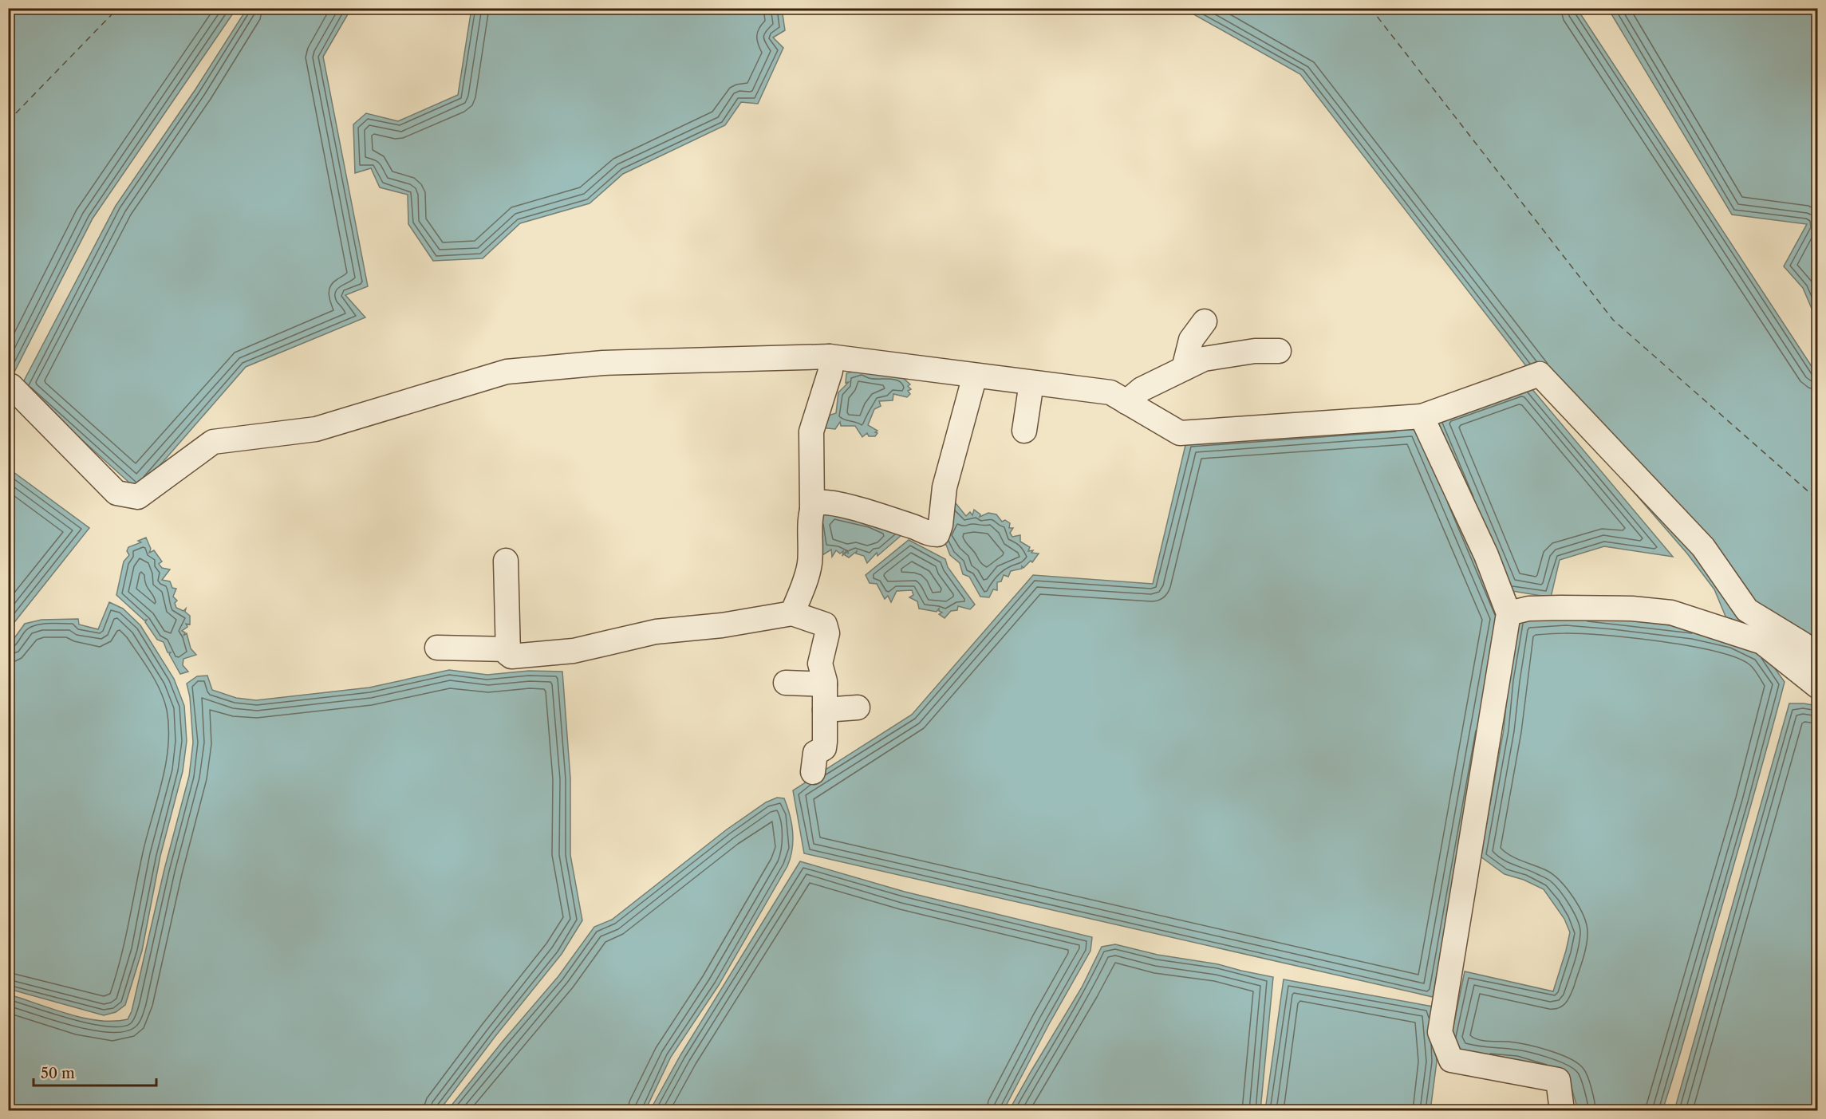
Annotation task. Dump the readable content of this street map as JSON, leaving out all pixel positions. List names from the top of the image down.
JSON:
{
  "scale_bar": "50 m"
}
